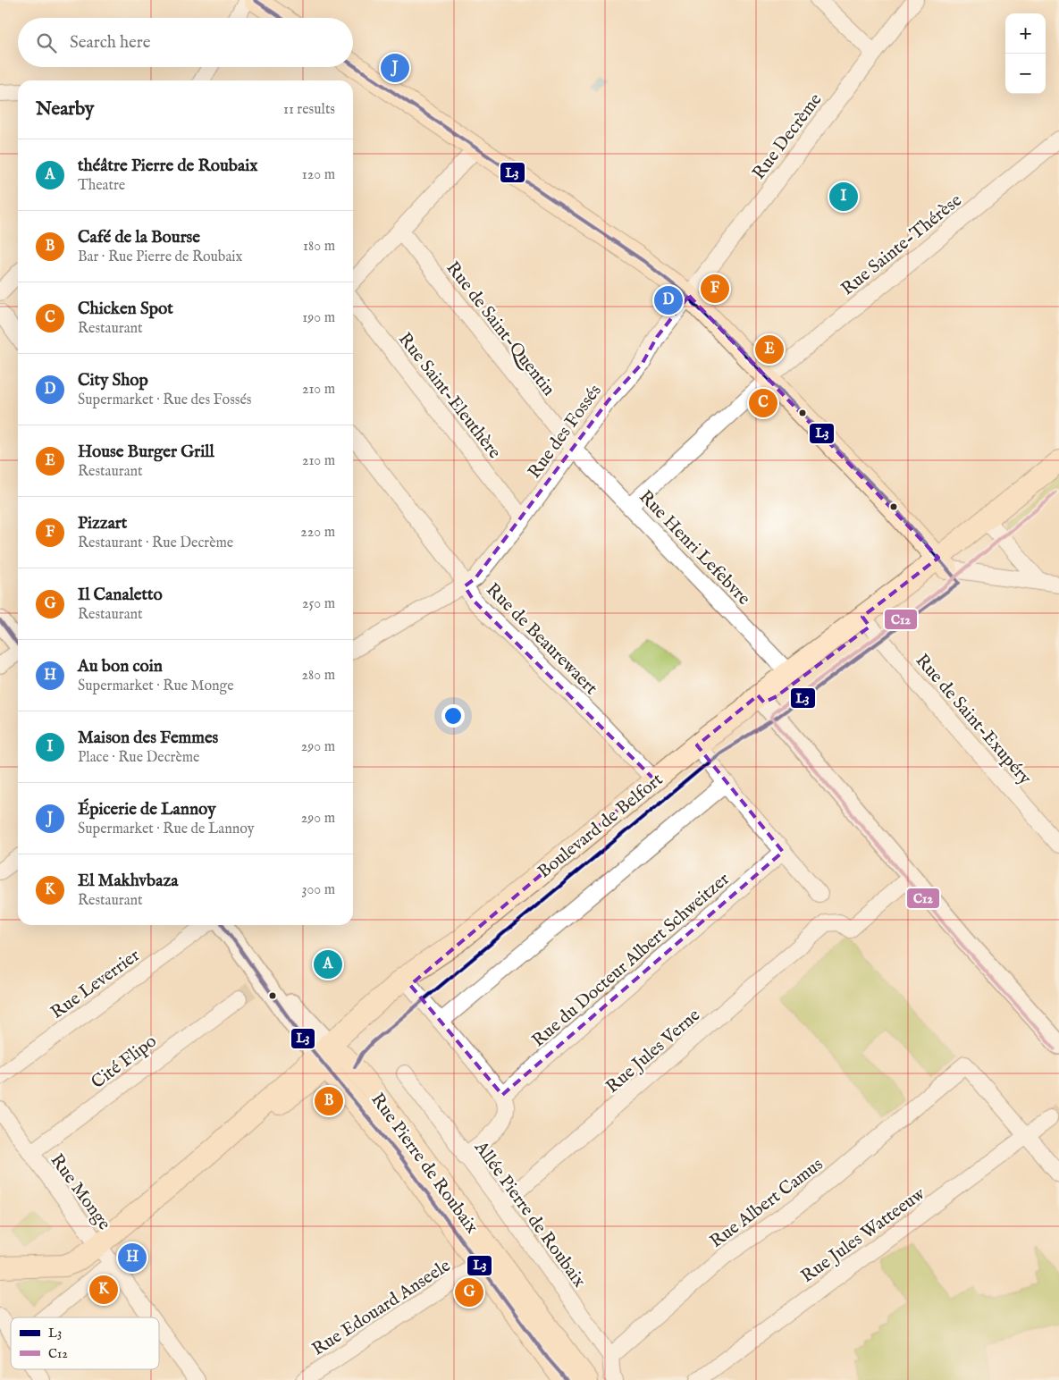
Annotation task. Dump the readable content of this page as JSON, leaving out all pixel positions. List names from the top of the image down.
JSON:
{
  "streets": {
    "main road": ["Boulevard de Belfort", "Rue Pierre de Roubaix"],
    "street": [
      "Rue Decrème",
      "Rue Sainte-Thérèse",
      "Rue de Saint-Quentin",
      "Rue Saint-Eleuthère",
      "Rue des Fossés",
      "Rue Henri Lefebvre",
      "Rue de Beaurewaert",
      "Rue de Saint-Exupéry",
      "Rue du Docteur Albert Schweitzer",
      "Rue Leverrier",
      "Rue Jules Verne",
      "Cité Flipo",
      "Rue Monge",
      "Rue Albert Camus",
      "Allée Pierre de Roubaix",
      "Rue Jules Watteeuw",
      "Rue Edouard Anseele"
    ]
  },
  "crossings": [
    ["Rue Decrème", "Rue des Fossés"],
    ["Rue Sainte-Thérèse", "Rue Henri Lefebvre"],
    ["Rue de Saint-Quentin", "Rue des Fossés"],
    ["Rue de Saint-Quentin", "Rue Henri Lefebvre"],
    ["Rue Saint-Eleuthère", "Rue des Fossés"],
    ["Rue des Fossés", "Rue Henri Lefebvre"],
    ["Rue des Fossés", "Rue de Beaurewaert"],
    ["Rue Henri Lefebvre", "Boulevard de Belfort"],
    ["Rue de Beaurewaert", "Boulevard de Belfort"],
    ["Rue de Saint-Exupéry", "Boulevard de Belfort"],
    ["Boulevard de Belfort", "Rue Pierre de Roubaix"],
    ["Boulevard de Belfort", "Rue Monge"],
    ["Rue Jules Verne", "Allée Pierre de Roubaix"],
    ["Cité Flipo", "Rue Monge"],
    ["Rue Pierre de Roubaix", "Rue Edouard Anseele"],
    ["Rue Albert Camus", "Allée Pierre de Roubaix"],
    ["Rue Albert Camus", "Rue Jules Watteeuw"]
  ],
  "lines": ["transit line L3", "transit line C12"],
  "legend": ["L3", "C12"],
  "page": {
    "map_buttons": ["+", "−"],
    "search": "Search here",
    "pins": [
      "J",
      "I",
      "F",
      "D",
      "E",
      "C",
      "A",
      "B",
      "H",
      "K",
      "G"
    ],
    "heading": ["Nearby", "11 results"],
    "list": [
      {
        "mark": "A",
        "name": "théâtre Pierre de Roubaix",
        "note": "Theatre",
        "value": "120 m"
      },
      {
        "mark": "B",
        "name": "Café de la Bourse",
        "note": "Bar · Rue Pierre de Roubaix",
        "value": "180 m"
      },
      {
        "mark": "C",
        "name": "Chicken Spot",
        "note": "Restaurant",
        "value": "190 m"
      },
      {
        "mark": "D",
        "name": "City Shop",
        "note": "Supermarket · Rue des Fossés",
        "value": "210 m"
      },
      {
        "mark": "E",
        "name": "House Burger Grill",
        "note": "Restaurant",
        "value": "210 m"
      },
      {
        "mark": "F",
        "name": "Pizzart",
        "note": "Restaurant · Rue Decrème",
        "value": "220 m"
      },
      {
        "mark": "G",
        "name": "Il Canaletto",
        "note": "Restaurant",
        "value": "250 m"
      },
      {
        "mark": "H",
        "name": "Au bon coin",
        "note": "Supermarket · Rue Monge",
        "value": "280 m"
      },
      {
        "mark": "I",
        "name": "Maison des Femmes",
        "note": "Place · Rue Decrème",
        "value": "290 m"
      },
      {
        "mark": "J",
        "name": "Épicerie de Lannoy",
        "note": "Supermarket · Rue de Lannoy",
        "value": "290 m"
      },
      {
        "mark": "K",
        "name": "El Makhvbaza",
        "note": "Restaurant",
        "value": "300 m"
      }
    ]
  }
}
